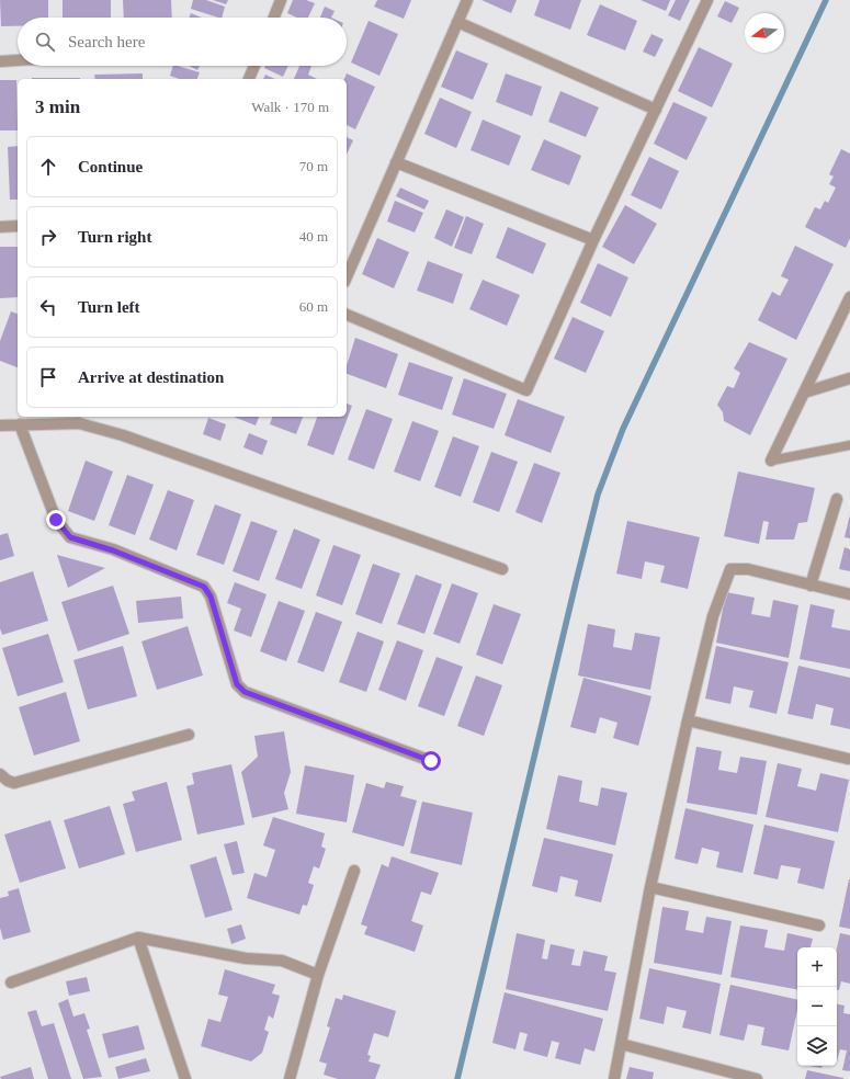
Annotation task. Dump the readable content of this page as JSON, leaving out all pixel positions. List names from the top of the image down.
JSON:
{
  "north": "left",
  "page": {
    "search": "Search here",
    "heading": ["3 min", "Walk · 170 m"],
    "list": [
      ["Continue", "70 m"],
      ["Turn right", "40 m"],
      ["Turn left", "60 m"],
      "Arrive at destination"
    ],
    "map_buttons": ["+", "−"]
  }
}
